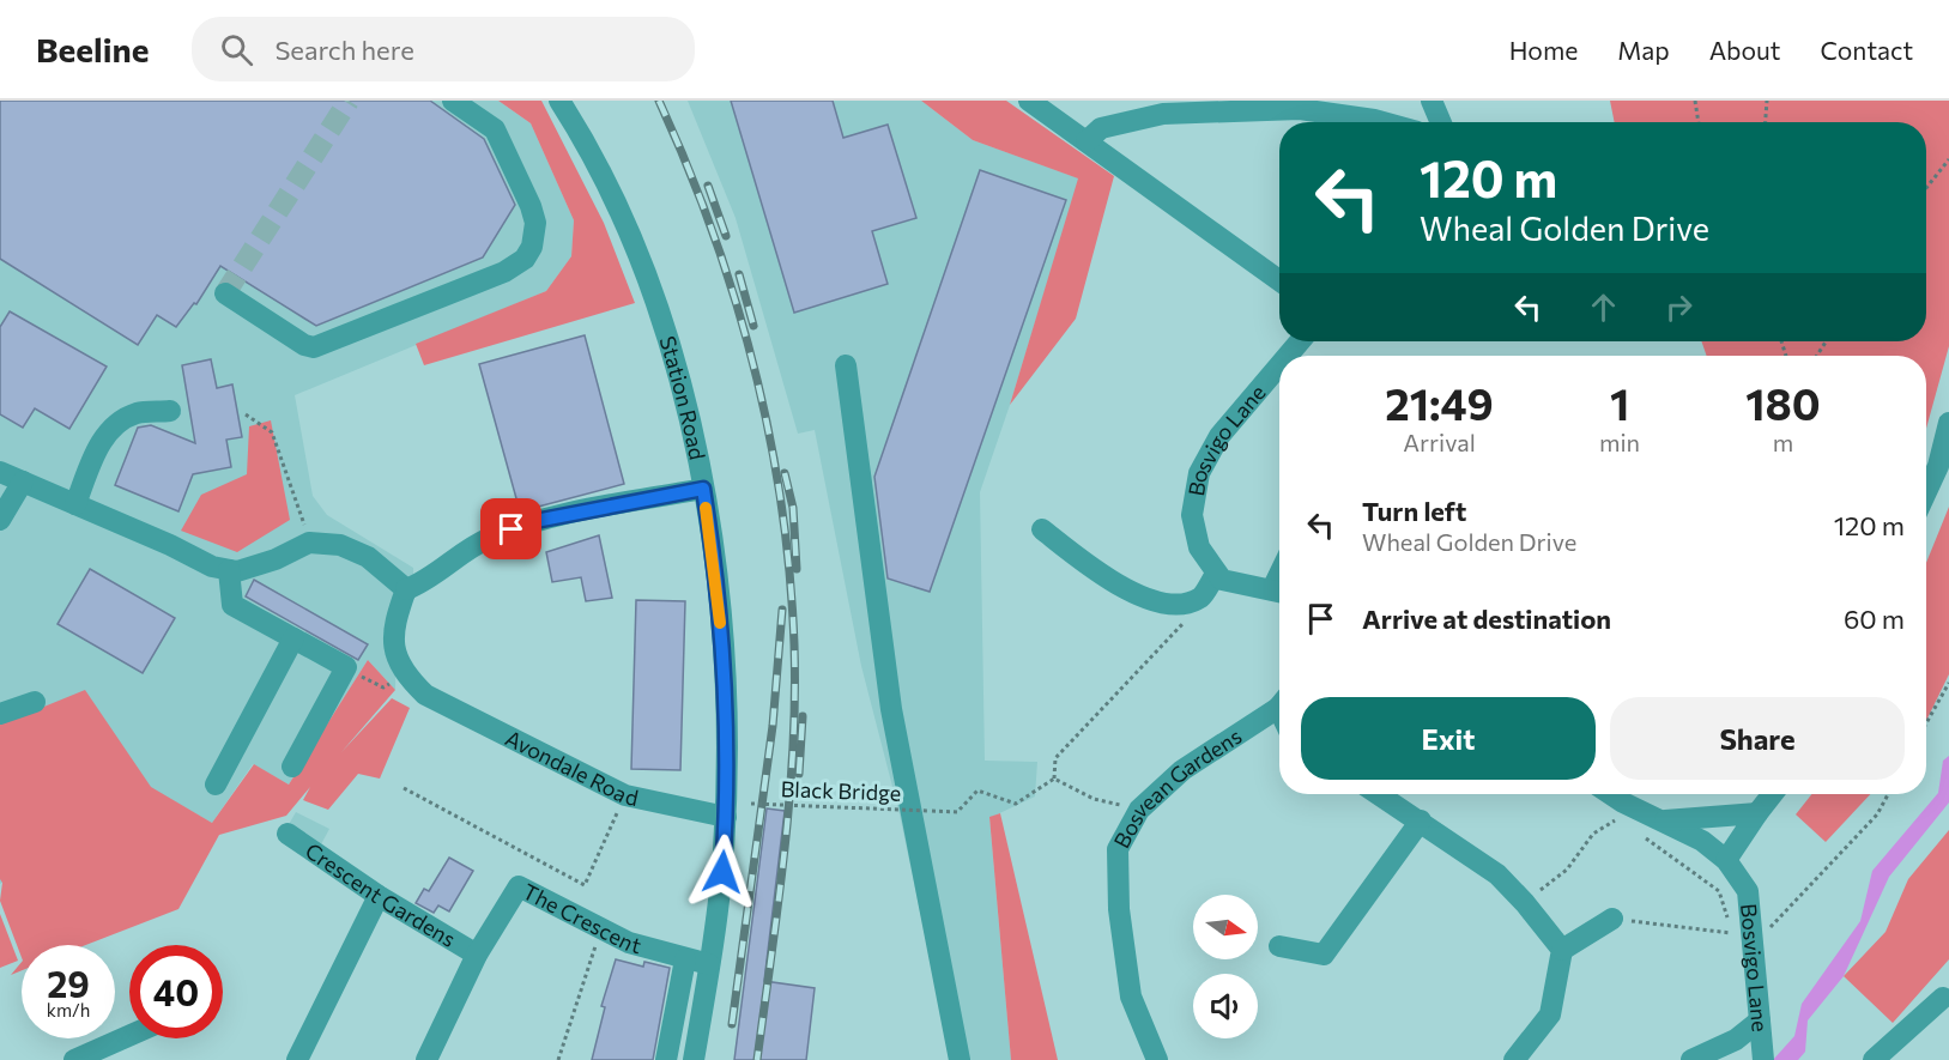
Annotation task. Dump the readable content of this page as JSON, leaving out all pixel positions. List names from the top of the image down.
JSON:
{
  "streets": {
    "street": [
      "Station Road",
      "Bosvigo Lane",
      "Avondale Road",
      "Bosvean Gardens",
      "Crescent Gardens",
      "The Crescent"
    ],
    "path": ["Black Bridge"]
  },
  "crossings": [
    ["Station Road", "Avondale Road"],
    ["Station Road", "The Crescent"],
    ["Crescent Gardens", "The Crescent"]
  ],
  "north": "right",
  "page": {
    "header": "Beeline",
    "search": "Search here",
    "nav": [
      "Home",
      "Map",
      "About",
      "Contact"
    ],
    "turn": ["120 m", "Wheal Golden Drive"],
    "eta": [
      "21:49",
      "Arrival",
      "1",
      "min",
      "180",
      "m"
    ],
    "list": [
      {
        "name": "Turn left",
        "note": "Wheal Golden Drive",
        "value": "120 m"
      },
      {
        "name": "Arrive at destination",
        "value": "60 m"
      }
    ],
    "buttons": ["Exit", "Share"],
    "speed": "29 km/h",
    "limit": "40"
  }
}
